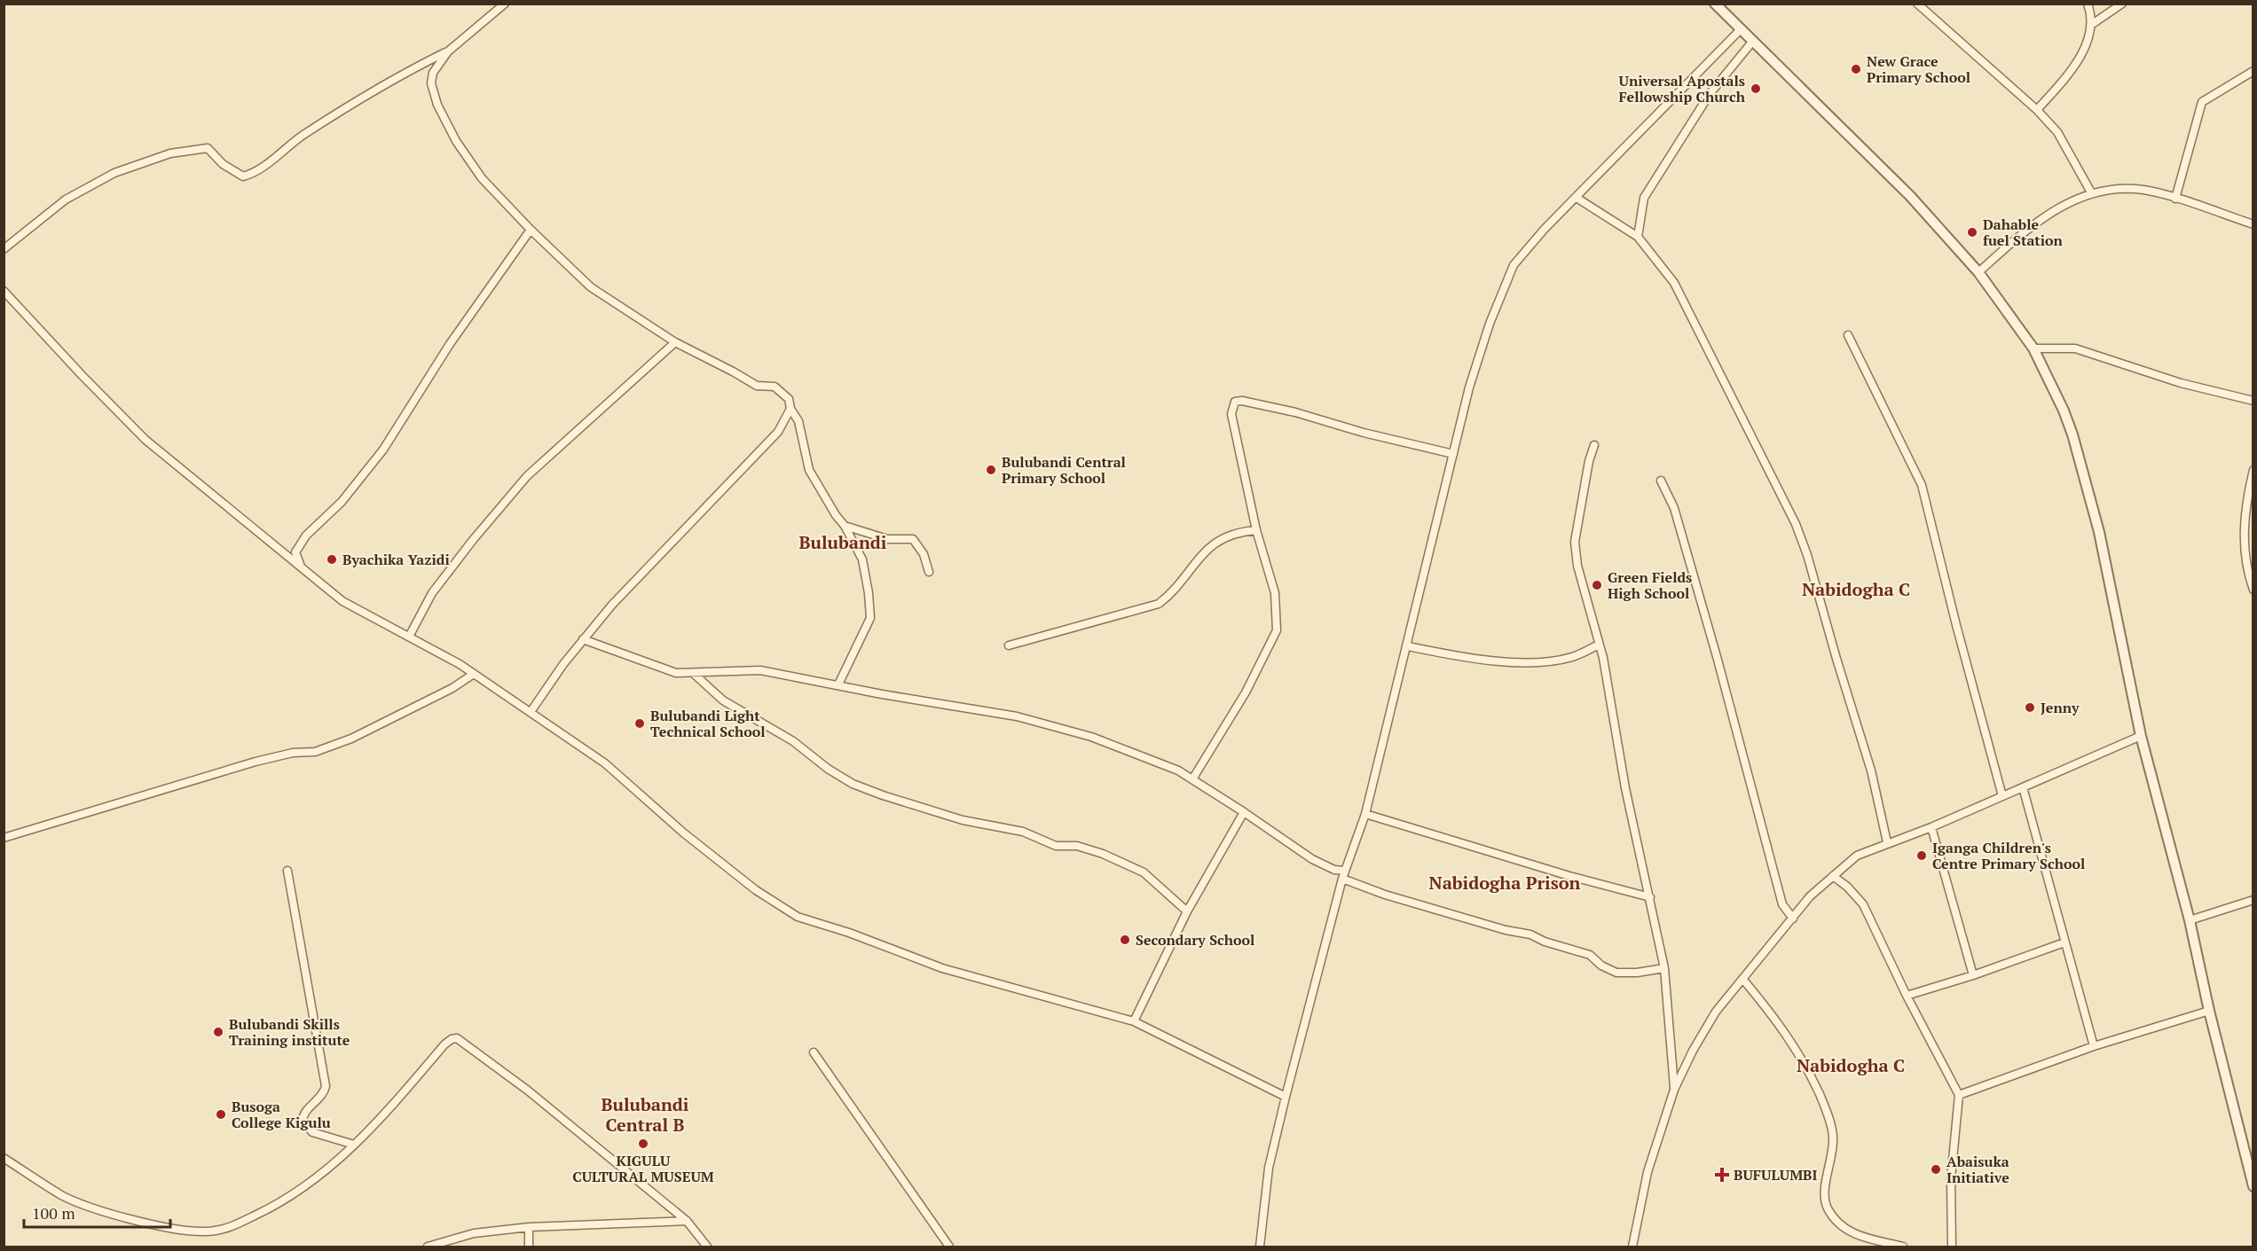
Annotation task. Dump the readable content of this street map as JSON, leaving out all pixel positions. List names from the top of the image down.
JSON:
{
  "districts": [
    "Bulubandi",
    "Nabidogha C",
    "Nabidogha Prison",
    "Nabidogha C",
    "Bulubandi Central B"
  ],
  "places": {
    "other": [
      "New Grace Primary School",
      "Universal Apostals Fellowship Church",
      "Dahable fuel Station",
      "Bulubandi Central Primary School",
      "Byachika Yazidi",
      "Green Fields High School",
      "Jenny",
      "Bulubandi Light Technical School",
      "Iganga Children's Centre Primary School",
      "Secondary School",
      "Bulubandi Skills Training institute",
      "Busoga College Kigulu",
      "KIGULU CULTURAL MUSEUM",
      "Abaisuka Initiative"
    ],
    "health": ["BUFULUMBI"]
  },
  "scale_bar": "100 m"
}
